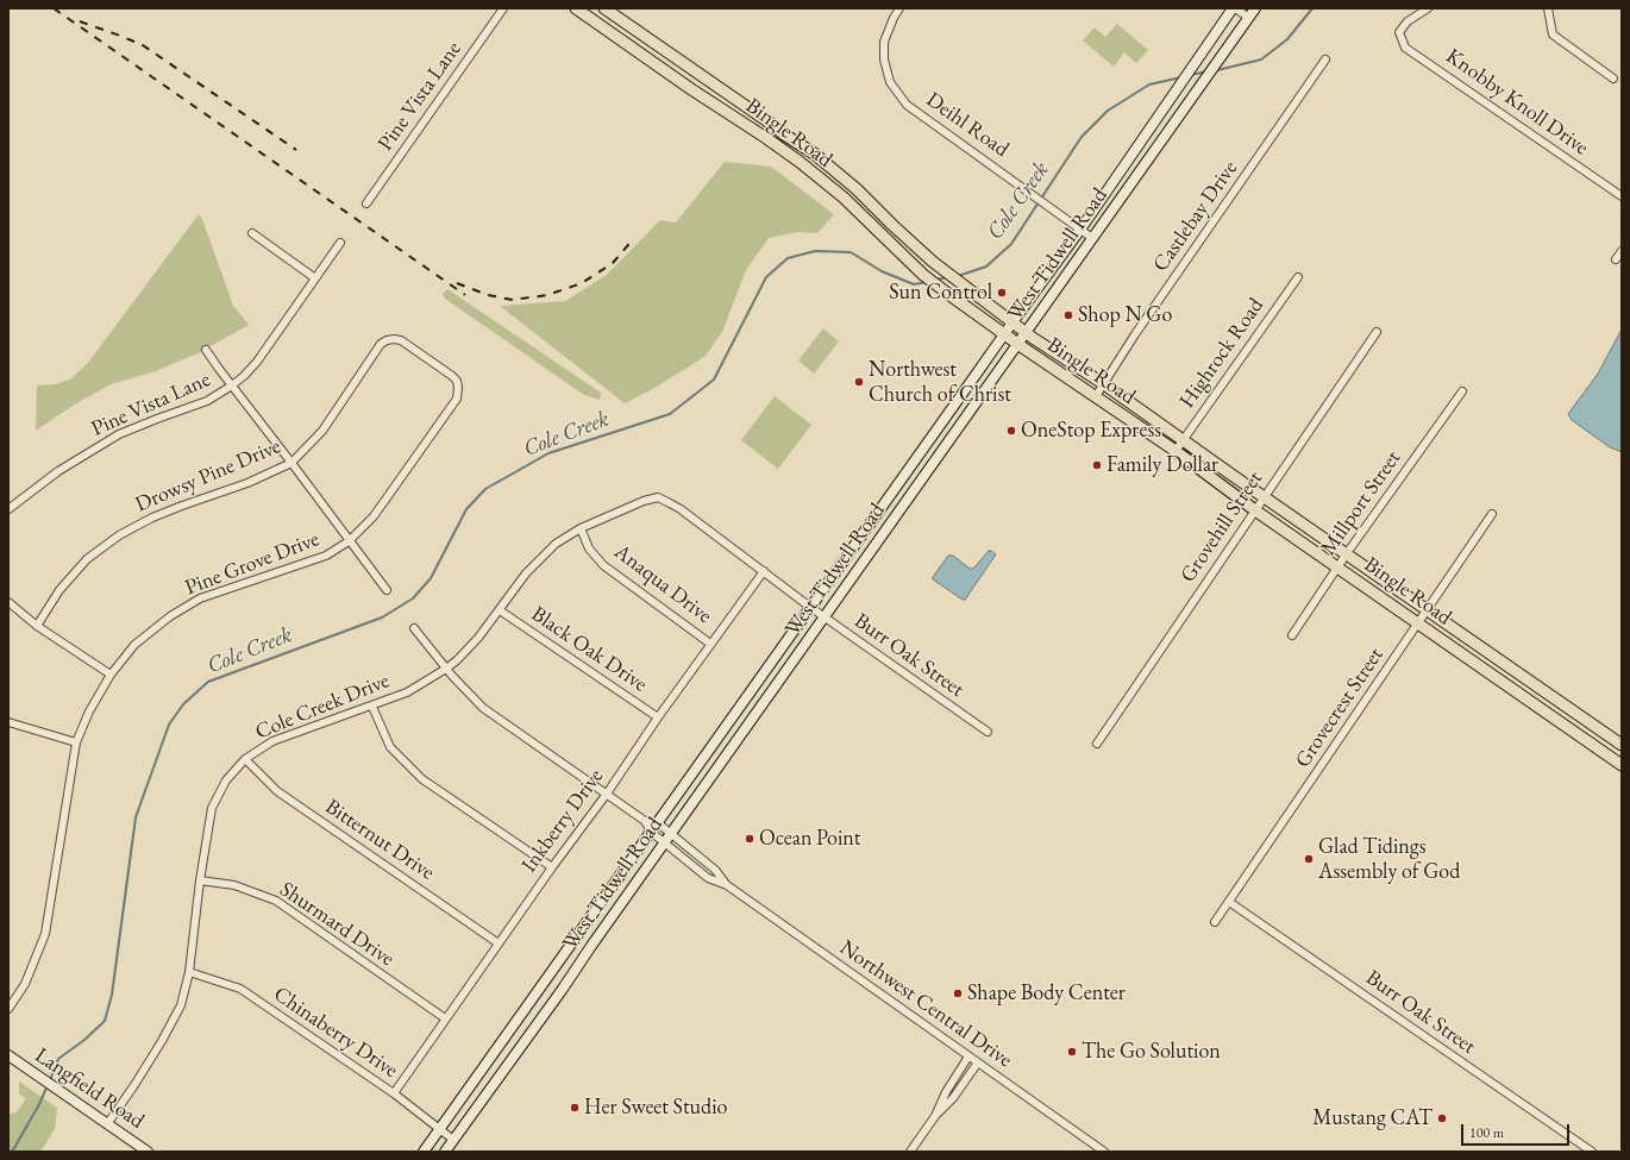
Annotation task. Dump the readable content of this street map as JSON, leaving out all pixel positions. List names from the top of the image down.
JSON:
{
  "streets": {
    "main road": ["Bingle Road", "West Tidwell Road", "Langfield Road"],
    "street": [
      "Pine Vista Lane",
      "Knobby Knoll Drive",
      "Deihl Road",
      "Castlebay Drive",
      "Highrock Road",
      "Drowsy Pine Drive",
      "Millport Street",
      "Grovehill Street",
      "Pine Grove Drive",
      "Anaqua Drive",
      "Black Oak Drive",
      "Burr Oak Street",
      "Cole Creek Drive",
      "Grovecrest Street",
      "Inkberry Drive",
      "Bitternut Drive",
      "Shurmard Drive",
      "Northwest Central Drive",
      "Chinaberry Drive"
    ]
  },
  "crossings": [
    ["Deihl Road", "West Tidwell Road"],
    ["Bingle Road", "Castlebay Drive"],
    ["Bingle Road", "West Tidwell Road"],
    ["Bingle Road", "Highrock Road"],
    ["Bingle Road", "Millport Street"],
    ["Bingle Road", "Grovehill Street"],
    ["Bingle Road", "Grovecrest Street"],
    ["West Tidwell Road", "Burr Oak Street"],
    ["West Tidwell Road", "Northwest Central Drive"],
    ["West Tidwell Road", "Chinaberry Drive"],
    ["Drowsy Pine Drive", "Pine Grove Drive"],
    ["Anaqua Drive", "Cole Creek Drive"],
    ["Anaqua Drive", "Inkberry Drive"],
    ["Black Oak Drive", "Cole Creek Drive"],
    ["Black Oak Drive", "Inkberry Drive"],
    ["Burr Oak Street", "Cole Creek Drive"],
    ["Burr Oak Street", "Grovecrest Street"],
    ["Burr Oak Street", "Inkberry Drive"],
    ["Cole Creek Drive", "Inkberry Drive"],
    ["Cole Creek Drive", "Bitternut Drive"],
    ["Cole Creek Drive", "Shurmard Drive"],
    ["Cole Creek Drive", "Chinaberry Drive"],
    ["Cole Creek Drive", "Langfield Road"],
    ["Inkberry Drive", "Bitternut Drive"],
    ["Inkberry Drive", "Shurmard Drive"],
    ["Inkberry Drive", "Chinaberry Drive"]
  ],
  "water": ["Cole Creek"],
  "places": [
    "Sun Control",
    "Shop N Go",
    "Northwest Church of Christ",
    "OneStop Express",
    "Family Dollar",
    "Ocean Point",
    "Glad Tidings Assembly of God",
    "Shape Body Center",
    "The Go Solution",
    "Her Sweet Studio",
    "Mustang CAT"
  ],
  "scale_bar": "100 m"
}
